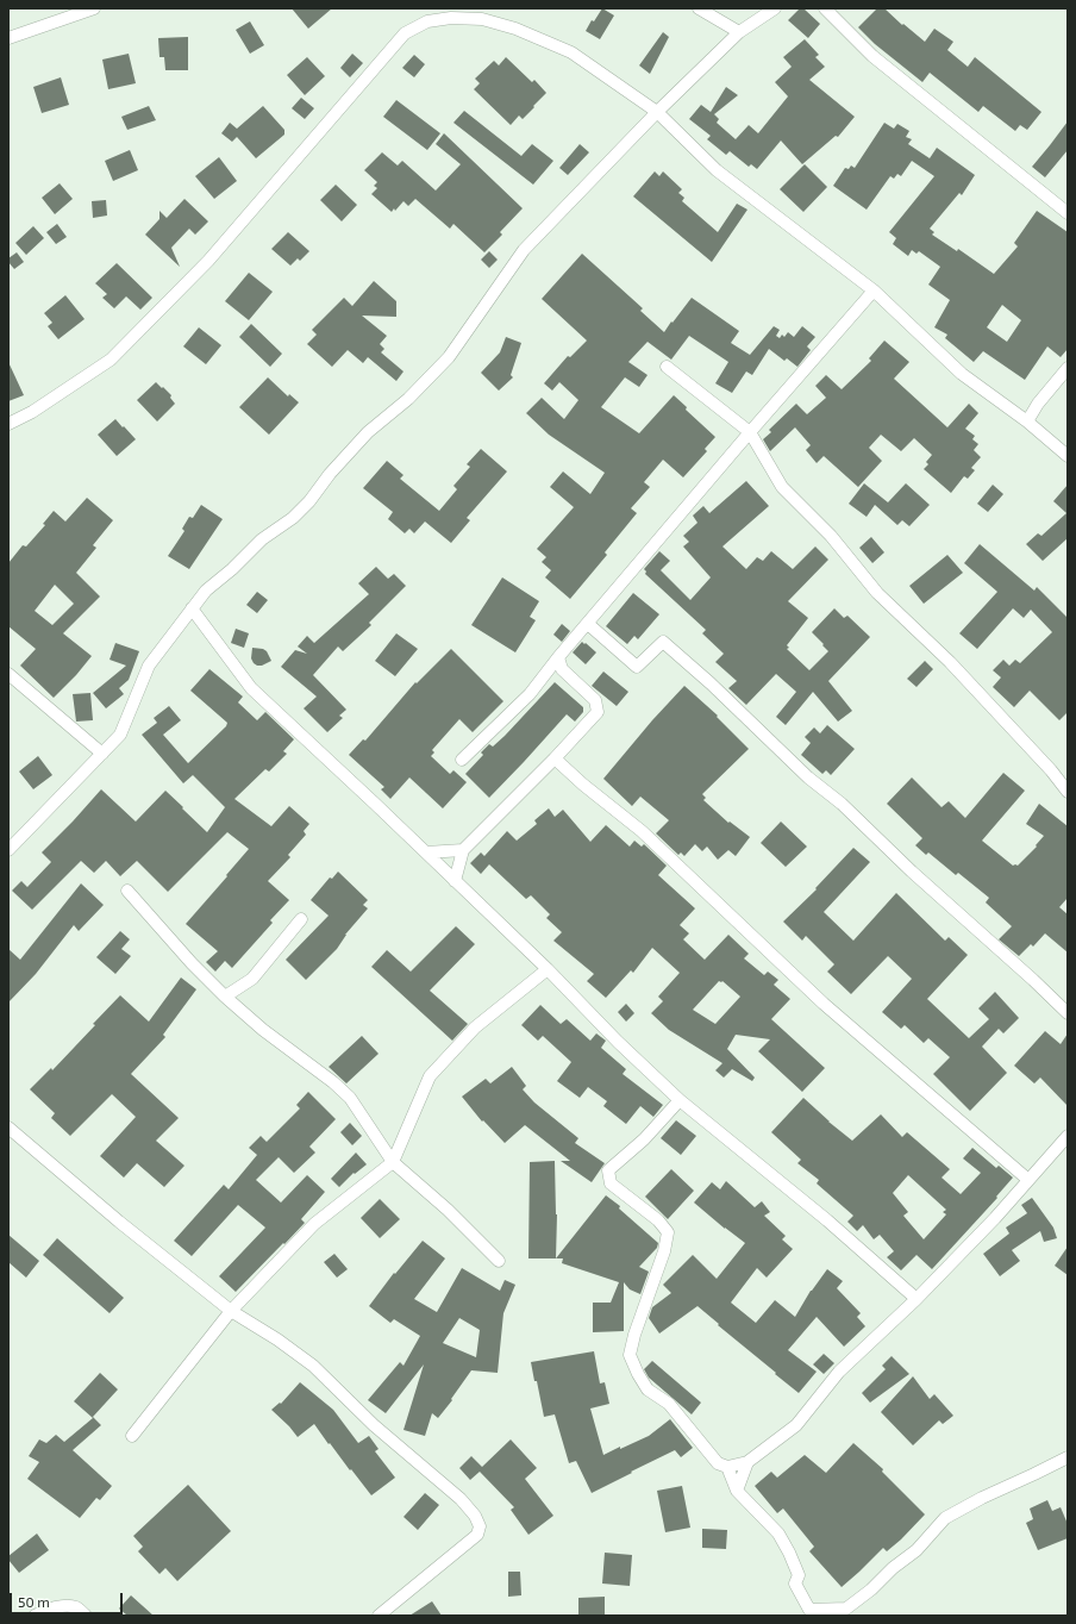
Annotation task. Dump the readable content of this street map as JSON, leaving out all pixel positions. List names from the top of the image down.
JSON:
{
  "scale_bar": "50 m"
}
